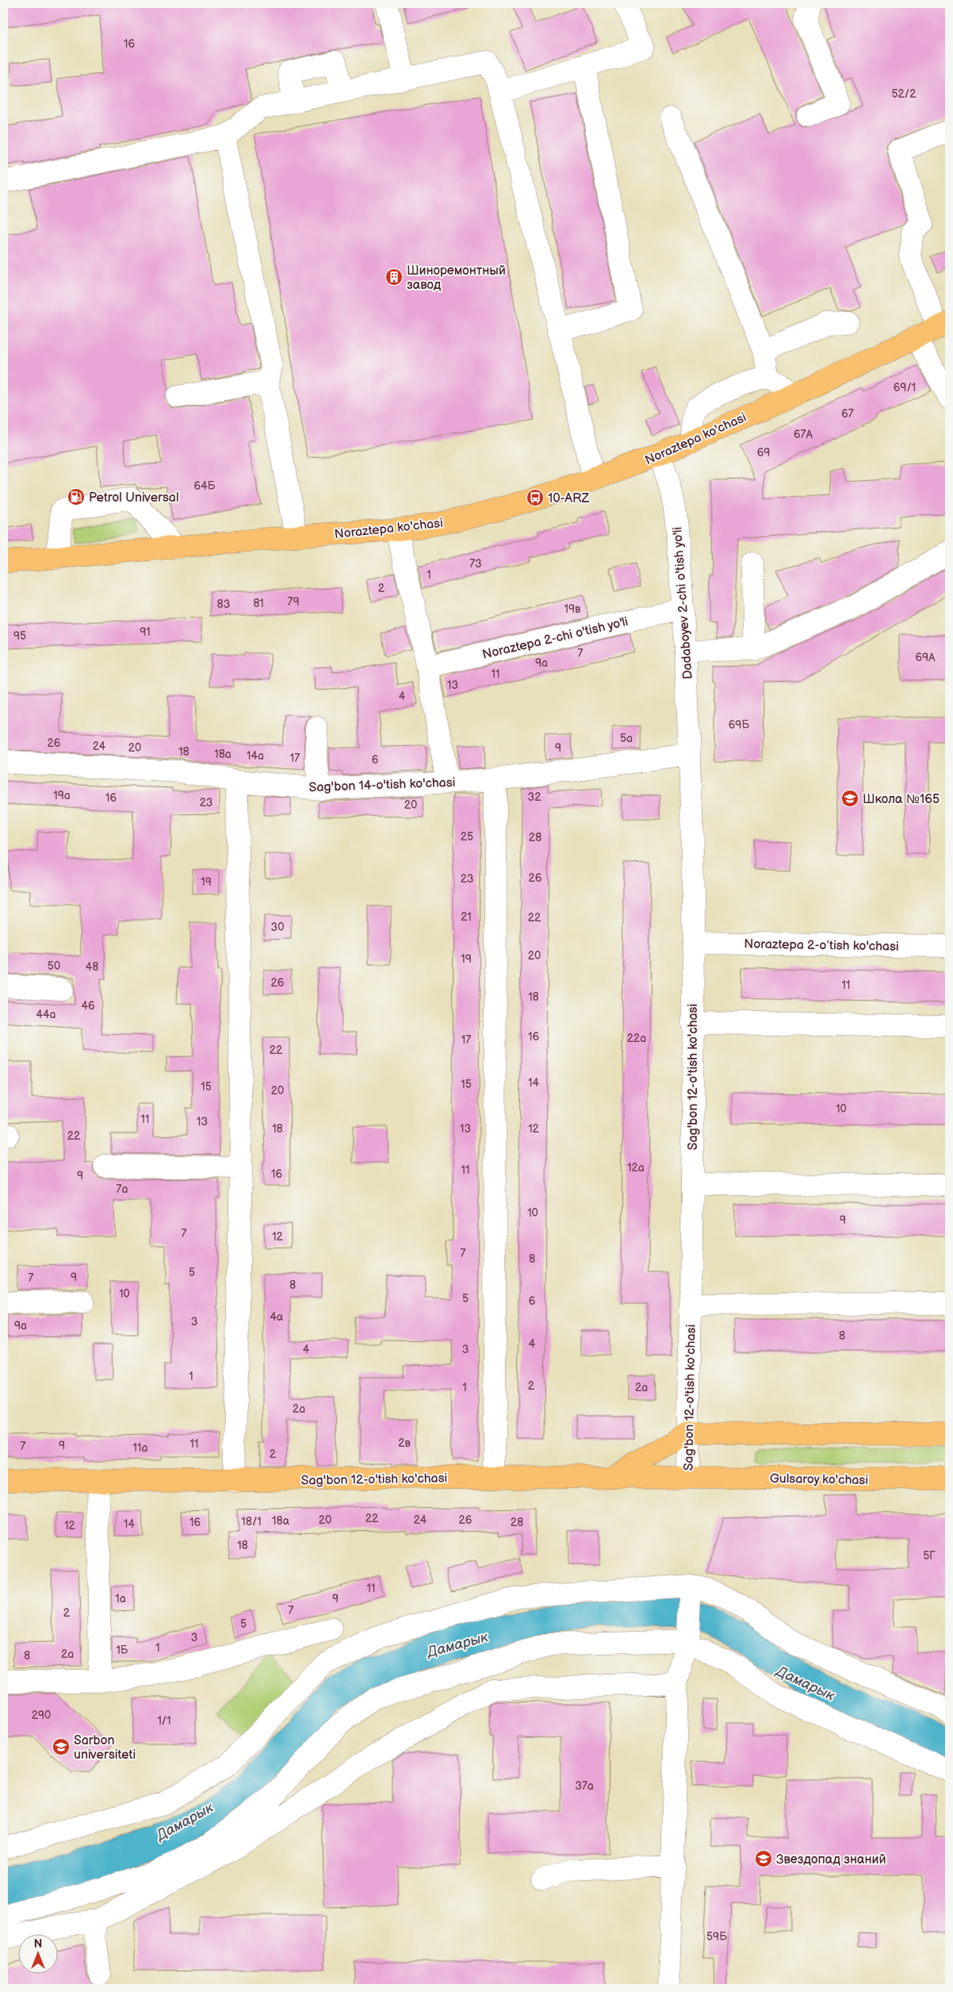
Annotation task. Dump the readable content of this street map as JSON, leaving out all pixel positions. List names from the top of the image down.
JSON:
{
  "streets": {
    "main road": ["Noraztepa ko'chasi", "Sag'bon 12-o'tish ko'chasi", "Gulsaroy ko'chasi"],
    "street": [
      "Dadaboyev 2-chi o'tish yo'li",
      "Noraztepa 2-chi o'tish yo'li",
      "Sag'bon 14-o'tish ko'chasi",
      "Noraztepa 2-oʻtish ko'chasi"
    ]
  },
  "crossings": [
    ["Noraztepa ko'chasi", "Dadaboyev 2-chi o'tish yo'li"],
    ["Dadaboyev 2-chi o'tish yo'li", "Noraztepa 2-chi o'tish yo'li"],
    ["Dadaboyev 2-chi o'tish yo'li", "Sag'bon 14-o'tish ko'chasi"],
    ["Dadaboyev 2-chi o'tish yo'li", "Sag'bon 12-o'tish ko'chasi"],
    ["Sag'bon 14-o'tish ko'chasi", "Sag'bon 12-o'tish ko'chasi"],
    ["Noraztepa 2-oʻtish ko'chasi", "Sag'bon 12-o'tish ko'chasi"],
    ["Sag'bon 12-o'tish ko'chasi", "Gulsaroy ko'chasi"]
  ],
  "water": ["Дамарык"],
  "places": {
    "building": ["Шиноремонтный завод"],
    "fuel station": ["Petrol Universal"],
    "bus stop": ["10-ARZ"],
    "school or university": ["Школа №165", "Sarbon universiteti", "Звездопад знаний"]
  },
  "house_numbers": [
    "16",
    "52/2",
    "69/1",
    "67",
    "67A",
    "69",
    "64Б",
    "73",
    "1",
    "2",
    "79",
    "81",
    "83",
    "19в",
    "91",
    "95",
    "7",
    "69A",
    "9a",
    "11",
    "13",
    "4",
    "69Б",
    "5a",
    "26",
    "24",
    "20",
    "9",
    "18",
    "18a",
    "14a",
    "17",
    "6",
    "19a",
    "32",
    "16",
    "23",
    "20",
    "25",
    "28",
    "26",
    "23",
    "19",
    "21",
    "22",
    "30",
    "20",
    "19",
    "50",
    "48",
    "26",
    "11",
    "18",
    "46",
    "44a",
    "16",
    "22a",
    "17",
    "22",
    "14",
    "15",
    "15",
    "20",
    "10",
    "11",
    "13",
    "18",
    "13",
    "12",
    "22",
    "12a",
    "11",
    "16",
    "9",
    "7a",
    "10",
    "9",
    "7",
    "12",
    "7",
    "8",
    "5",
    "9",
    "7",
    "8",
    "10",
    "5",
    "6",
    "4а",
    "3",
    "9a",
    "8",
    "4",
    "4",
    "3",
    "1",
    "2",
    "1",
    "2a",
    "2a",
    "2в",
    "11",
    "9",
    "7",
    "11a",
    "2",
    "22",
    "20",
    "24",
    "26",
    "18а",
    "18/1",
    "16",
    "28",
    "14",
    "12",
    "18",
    "5Г",
    "11",
    "1a",
    "9",
    "7",
    "2",
    "5",
    "3",
    "1",
    "1Б",
    "2a",
    "8",
    "290",
    "1/1",
    "37a",
    "59Б"
  ],
  "north": "top"
}
